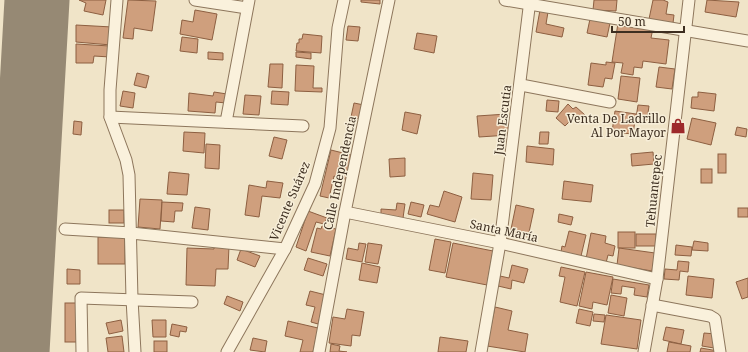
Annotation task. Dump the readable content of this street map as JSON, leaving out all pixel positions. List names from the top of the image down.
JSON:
{
  "streets": {
    "street": [
      "Juan Escutia",
      "Calle Independencia",
      "Tehuantepec",
      "Vicente Suárez",
      "Santa María"
    ]
  },
  "crossings": [
    ["Juan Escutia", "Santa María"],
    ["Calle Independencia", "Santa María"],
    ["Tehuantepec", "Santa María"]
  ],
  "places": {
    "shop": ["Venta De Ladrillo Al Por Mayor"]
  },
  "scale_bar": "50 m"
}
